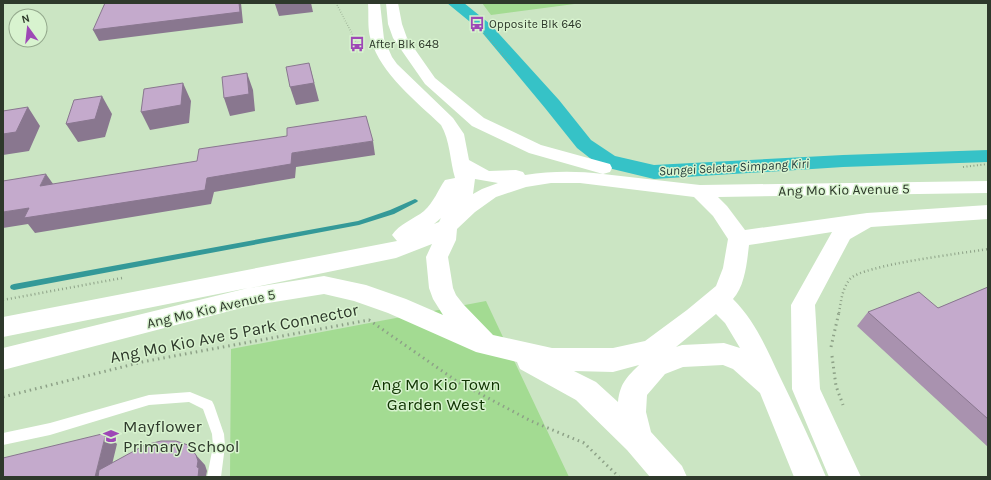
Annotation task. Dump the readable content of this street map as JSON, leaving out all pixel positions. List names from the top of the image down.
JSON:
{
  "streets": {
    "main road": ["Ang Mo Kio Avenue 5"],
    "path": ["Ang Mo Kio Ave 5 Park Connector"]
  },
  "water": ["Sungei Seletar Simpang Kiri"],
  "parks": ["Ang Mo Kio Town Garden West"],
  "places": {
    "bus stop": ["Opposite Blk 646", "After Blk 648"],
    "school or university": ["Mayflower Primary School"]
  },
  "north": "top"
}
